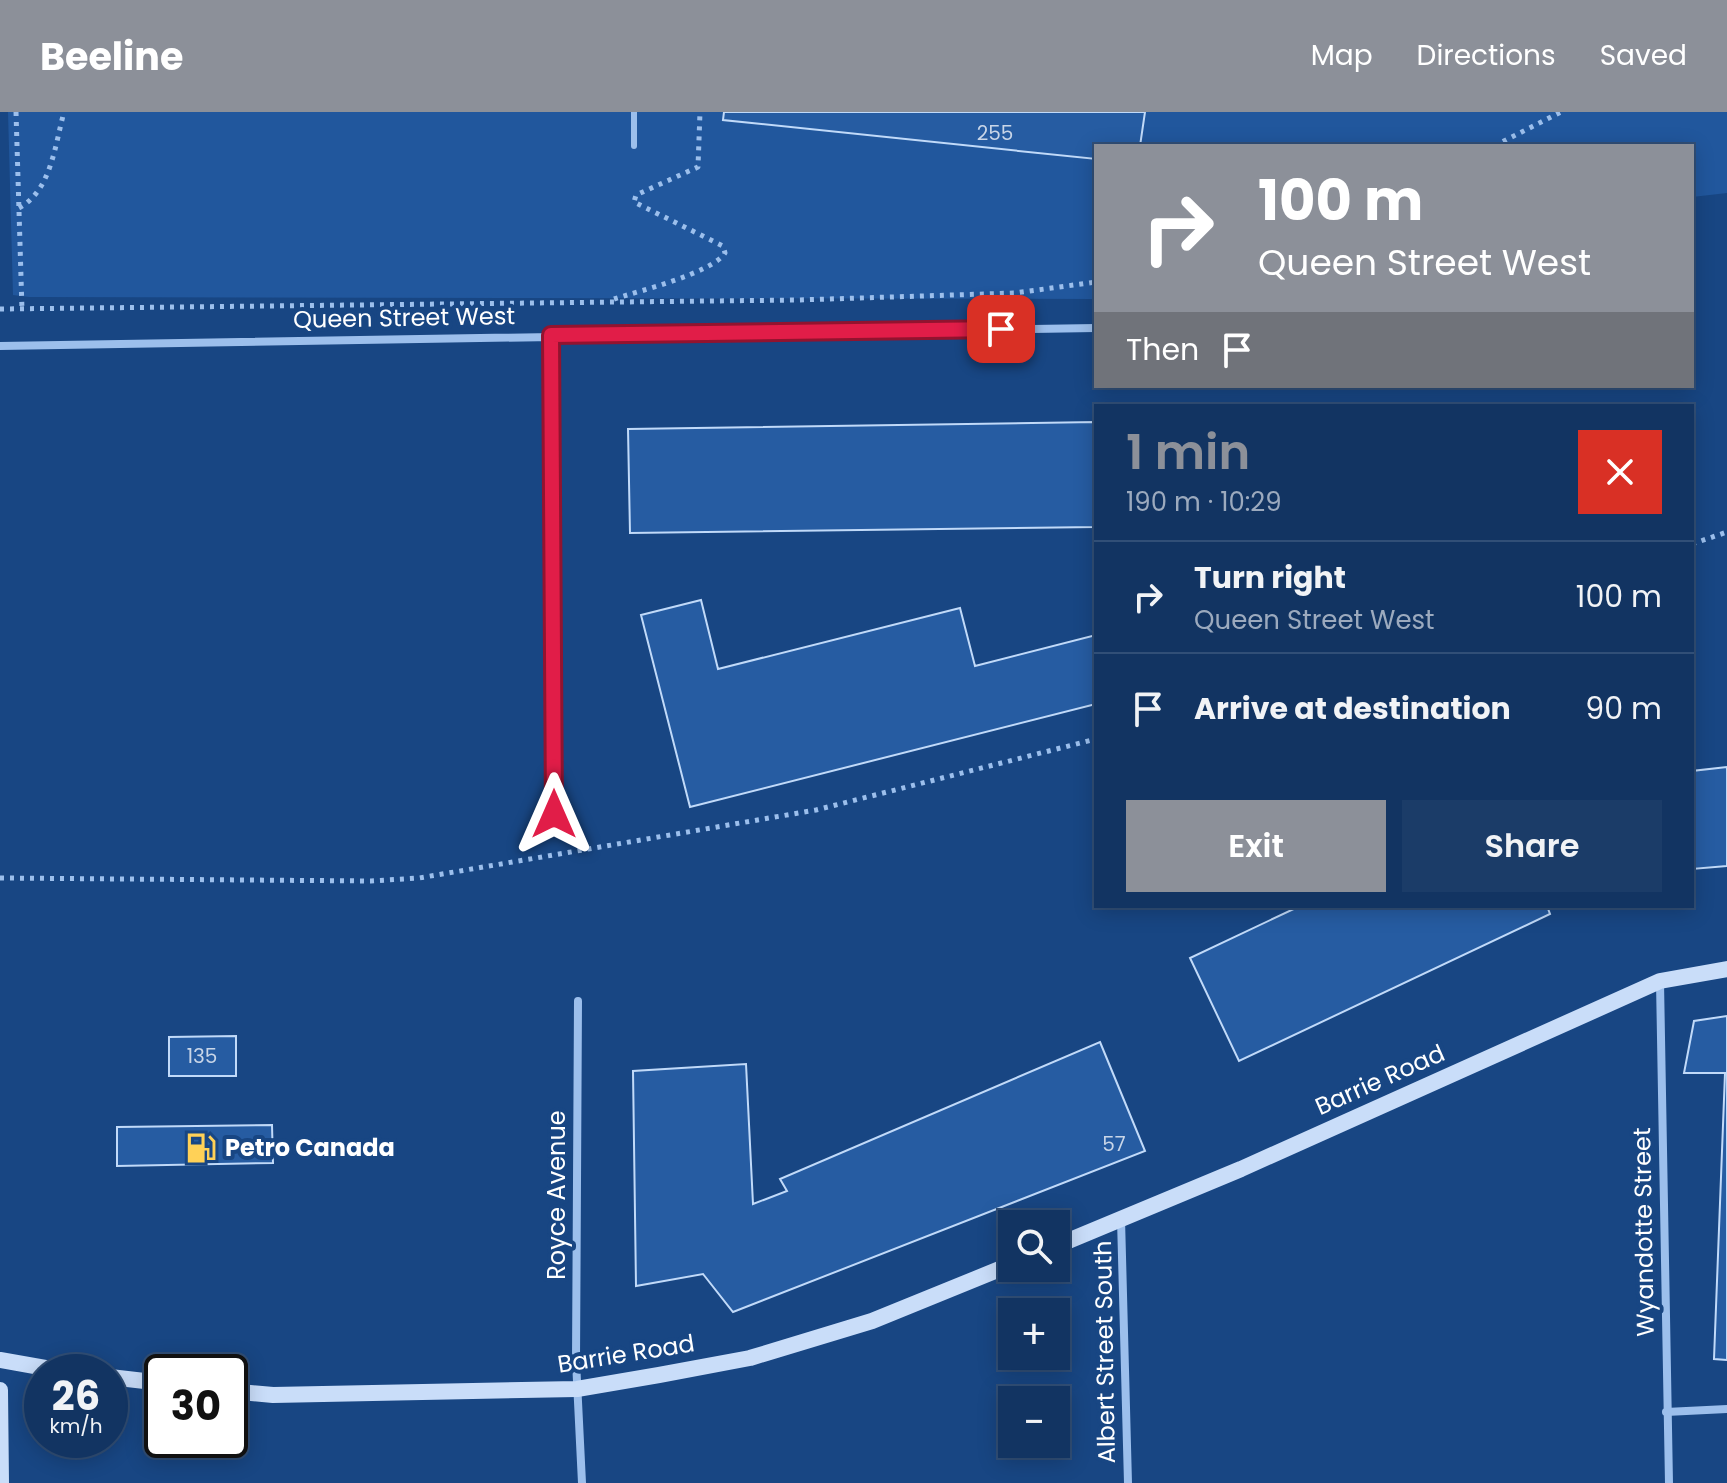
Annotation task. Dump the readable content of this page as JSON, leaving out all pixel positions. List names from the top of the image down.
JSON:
{
  "streets": {
    "street": [
      "Queen Street West",
      "Barrie Road",
      "Royce Avenue",
      "Wyandotte Street",
      "Albert Street South"
    ]
  },
  "crossings": [
    ["Barrie Road", "Royce Avenue"],
    ["Barrie Road", "Wyandotte Street"],
    ["Barrie Road", "Albert Street South"]
  ],
  "places": {
    "fuel station": ["Petro Canada"]
  },
  "house_numbers": ["255", "135", "57"],
  "page": {
    "header": "Beeline",
    "nav": ["Map", "Directions", "Saved"],
    "turn": ["100 m", "Queen Street West"],
    "then": "Then",
    "heading": ["1 min", "190 m · 10:29"],
    "list": [
      {
        "name": "Turn right",
        "note": "Queen Street West",
        "value": "100 m"
      },
      {
        "name": "Arrive at destination",
        "value": "90 m"
      }
    ],
    "buttons": ["Exit", "Share"],
    "map_buttons": ["+", "−"],
    "speed": "26 km/h",
    "limit": "30"
  }
}
